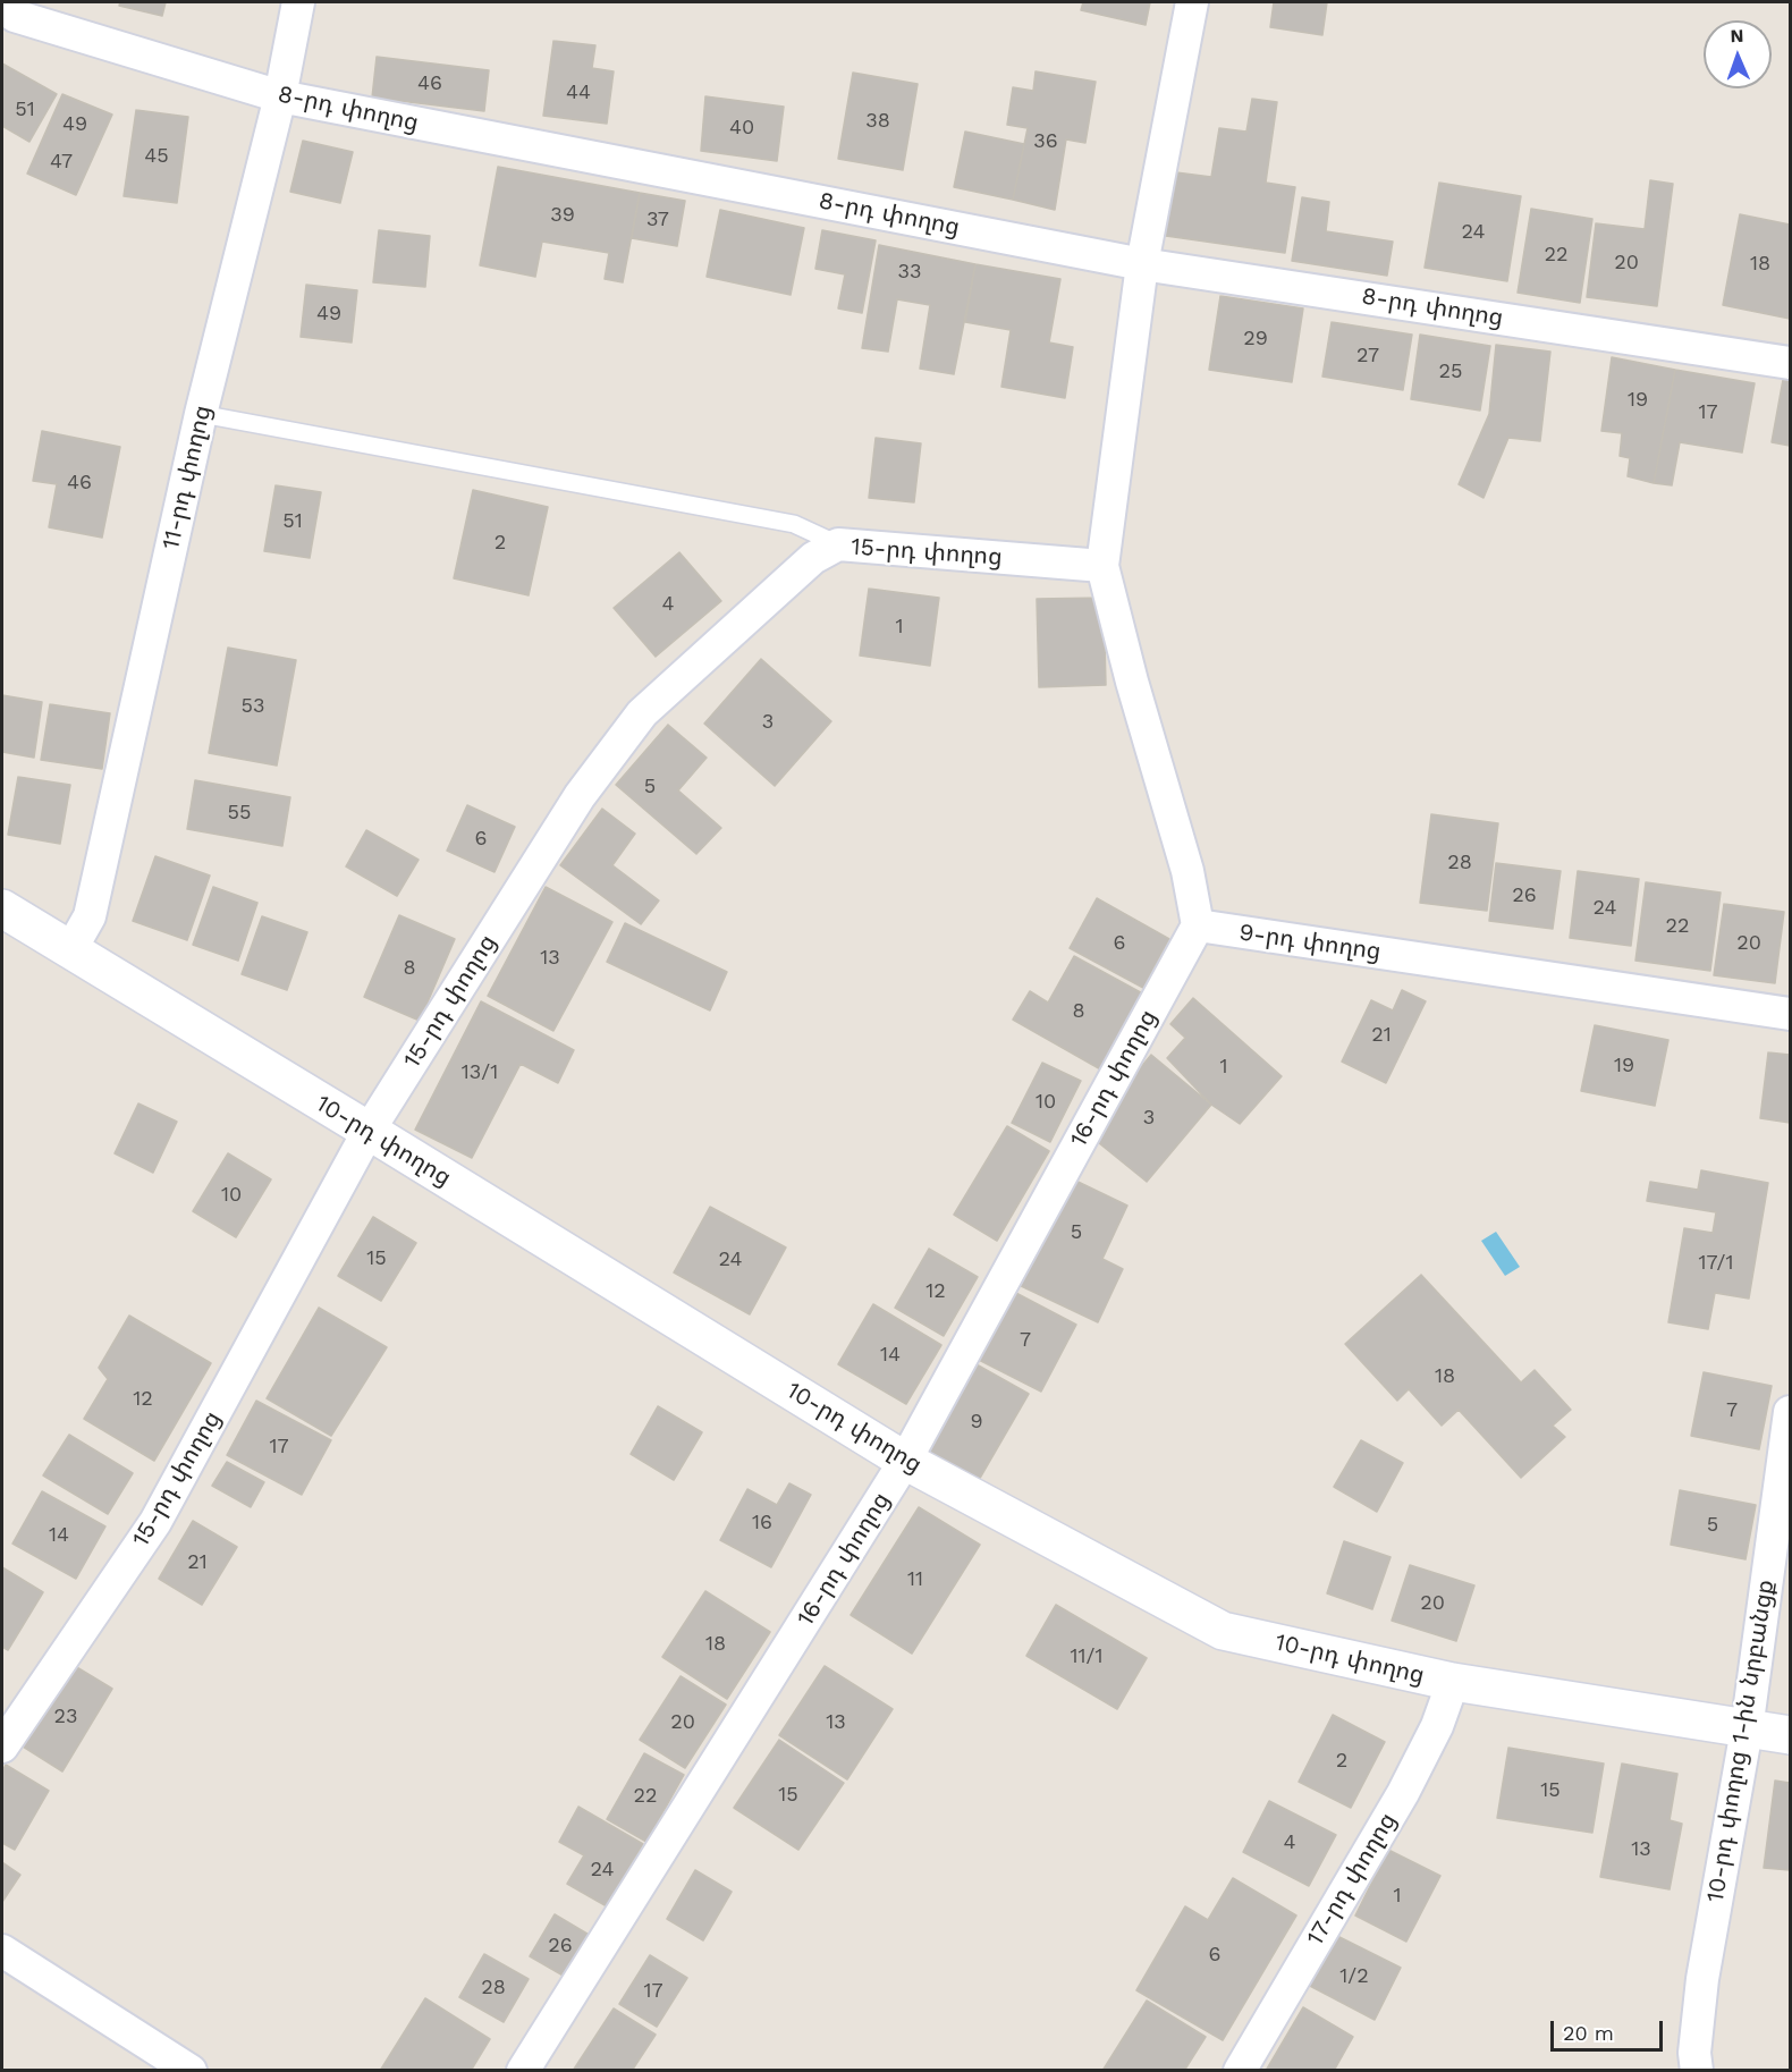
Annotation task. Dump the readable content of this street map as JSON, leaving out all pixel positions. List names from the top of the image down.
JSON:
{
  "streets": {
    "street": [
      "8-րդ փողոց",
      "11-րդ փողոց",
      "15-րդ փողոց",
      "9-րդ փողոց",
      "16-րդ փողոց",
      "10-րդ փողոց",
      "10-րդ փողոց 1-ին նրբանցք",
      "17-րդ փողոց"
    ]
  },
  "crossings": [
    ["8-րդ փողոց", "11-րդ փողոց"],
    ["11-րդ փողոց", "10-րդ փողոց"],
    ["15-րդ փողոց", "10-րդ փողոց"],
    ["9-րդ փողոց", "16-րդ փողոց"],
    ["16-րդ փողոց", "10-րդ փողոց"],
    ["10-րդ փողոց", "10-րդ փողոց 1-ին նրբանցք"],
    ["10-րդ փողոց", "17-րդ փողոց"]
  ],
  "house_numbers": [
    "46",
    "44",
    "51",
    "38",
    "49",
    "40",
    "36",
    "45",
    "47",
    "39",
    "37",
    "24",
    "22",
    "20",
    "18",
    "33",
    "49",
    "29",
    "27",
    "25",
    "19",
    "17",
    "46",
    "51",
    "2",
    "4",
    "1",
    "53",
    "3",
    "5",
    "55",
    "6",
    "28",
    "26",
    "24",
    "22",
    "6",
    "20",
    "13",
    "8",
    "8",
    "21",
    "19",
    "1",
    "13/1",
    "10",
    "3",
    "10",
    "5",
    "15",
    "24",
    "17/1",
    "12",
    "7",
    "14",
    "18",
    "12",
    "7",
    "9",
    "17",
    "16",
    "5",
    "14",
    "21",
    "11",
    "20",
    "18",
    "11/1",
    "23",
    "20",
    "13",
    "2",
    "15",
    "15",
    "22",
    "4",
    "13",
    "24",
    "1",
    "26",
    "6",
    "1/2",
    "28",
    "17"
  ],
  "scale_bar": "20 m",
  "north": "top"
}
